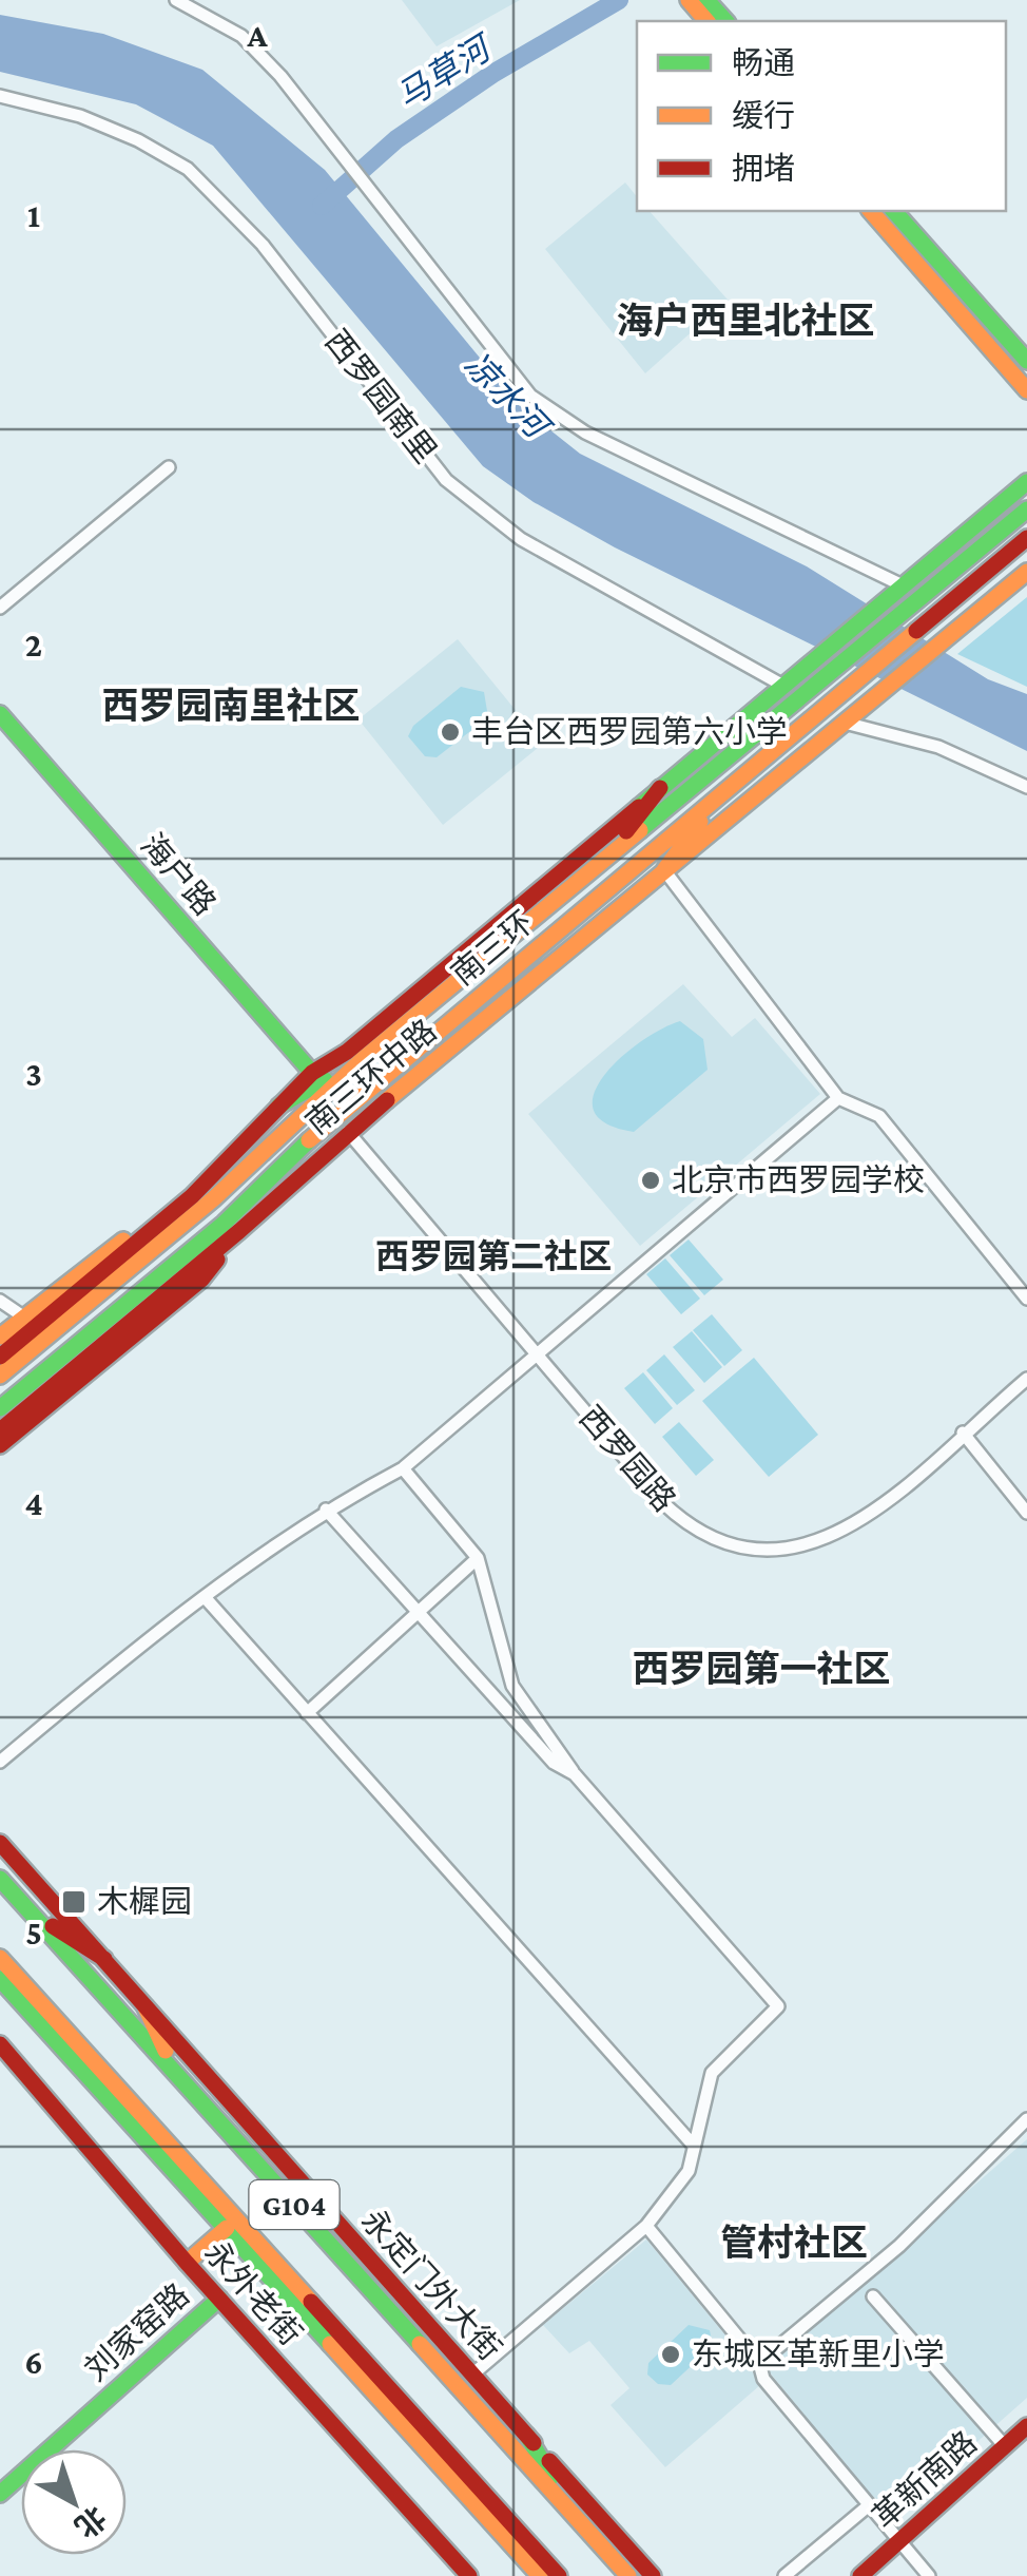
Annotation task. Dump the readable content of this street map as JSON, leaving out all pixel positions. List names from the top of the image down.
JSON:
{
  "streets": {
    "main road": [
      "海户路",
      "南三环",
      "南三环中路",
      "G104",
      "永定门外大街",
      "永外老街",
      "刘家窑路",
      "革新南路"
    ],
    "street": ["西罗园南里", "西罗园路"]
  },
  "crossings": [
    ["西罗园南里", "南三环中路"],
    ["海户路", "南三环中路"],
    ["南三环", "南三环中路"],
    ["南三环中路", "西罗园路"],
    ["永外老街", "刘家窑路"]
  ],
  "districts": [
    "海户西里北社区",
    "西罗园南里社区",
    "西罗园第二社区",
    "西罗园第一社区",
    "管村社区"
  ],
  "water": ["马草河", "凉水河"],
  "places": {
    "other": ["丰台区西罗园第六小学", "北京市西罗园学校", "东城区革新里小学"],
    "transit": ["木樨园"]
  },
  "legend": ["畅通", "缓行", "拥堵"],
  "north": "bottom right",
  "grid": {
    "columns": ["A"],
    "rows": [
      "1",
      "2",
      "3",
      "4",
      "5",
      "6"
    ]
  }
}
